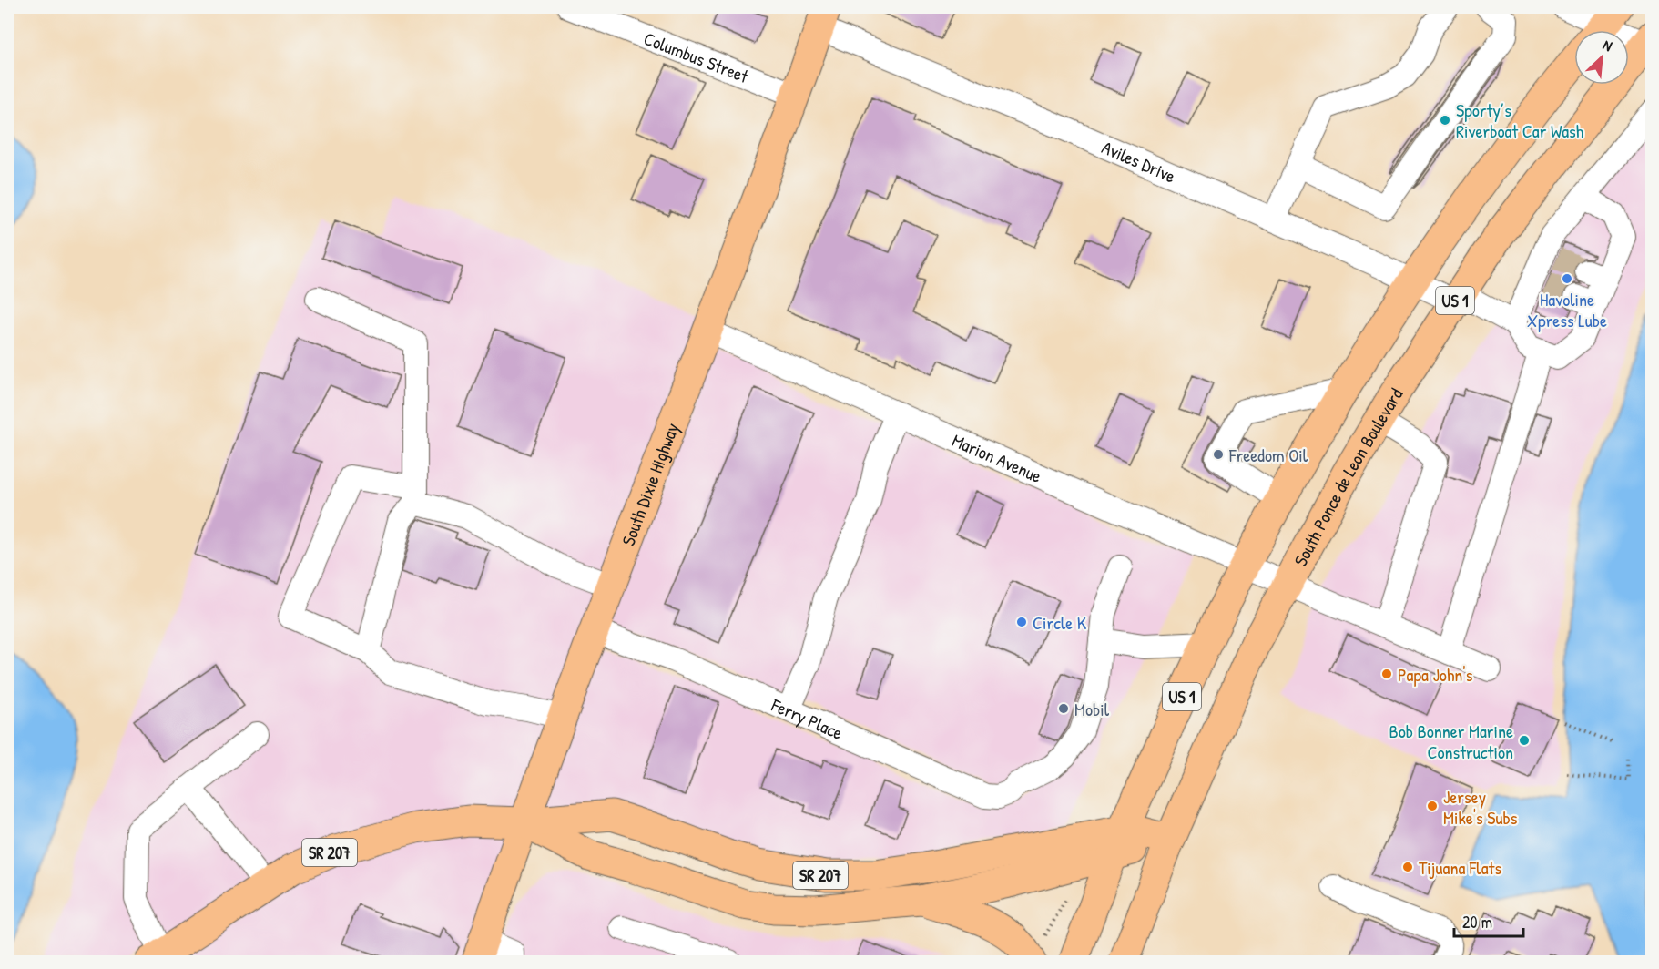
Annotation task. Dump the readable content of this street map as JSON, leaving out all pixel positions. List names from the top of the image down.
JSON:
{
  "streets": {
    "highway": ["US 1", "South Ponce de Leon Boulevard", "SR 207"],
    "main road": ["South Dixie Highway"],
    "street": [
      "Columbus Street",
      "Aviles Drive",
      "Marion Avenue",
      "Ferry Place"
    ]
  },
  "crossings": [
    ["Columbus Street", "South Dixie Highway"],
    ["Aviles Drive", "US 1"],
    ["Aviles Drive", "South Ponce de Leon Boulevard"],
    ["Aviles Drive", "South Dixie Highway"],
    ["US 1", "Marion Avenue"],
    ["US 1", "SR 207"],
    ["Marion Avenue", "South Ponce de Leon Boulevard"],
    ["Marion Avenue", "South Dixie Highway"],
    ["South Ponce de Leon Boulevard", "SR 207"],
    ["South Dixie Highway", "Ferry Place"],
    ["South Dixie Highway", "SR 207"]
  ],
  "places": [
    "Sporty’s Riverboat Car Wash",
    "Havoline Xpress Lube",
    "Freedom Oil",
    "Circle K",
    "Papa John's",
    "Mobil",
    "Bob Bonner Marine Construction",
    "Jersey Mike's Subs",
    "Tijuana Flats"
  ],
  "scale_bar": "20 m",
  "north": "top right"
}
